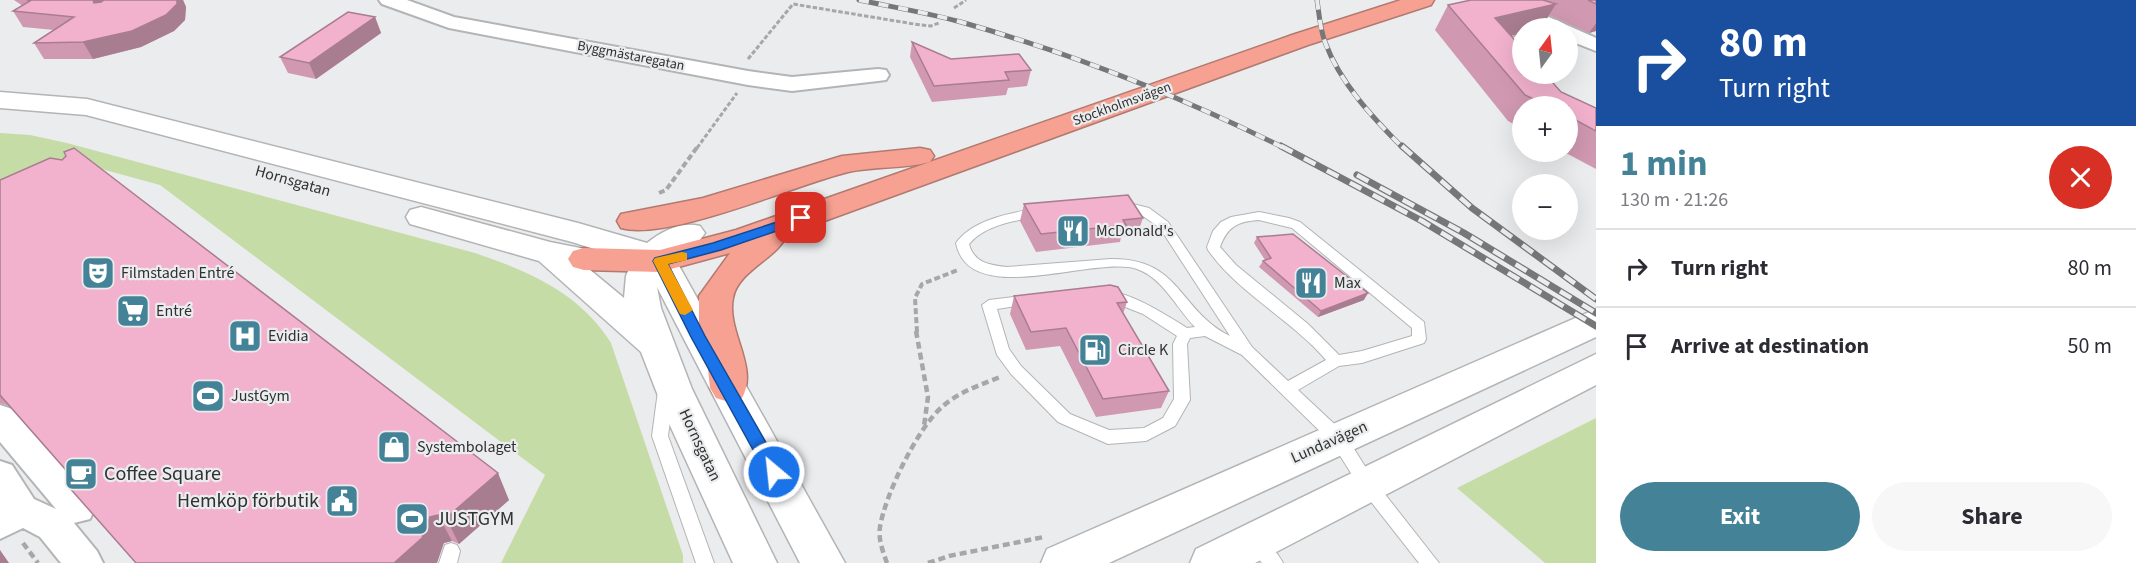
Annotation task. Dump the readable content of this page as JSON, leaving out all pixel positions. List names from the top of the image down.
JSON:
{
  "streets": {
    "highway": ["Stockholmsvägen"],
    "main road": ["Hornsgatan", "Lundavägen"],
    "street": ["Byggmästaregatan"]
  },
  "crossings": [
    ["Stockholmsvägen", "Hornsgatan"]
  ],
  "places": {
    "restaurant": ["McDonald's", "Max"],
    "theatre": ["Filmstaden Entré"],
    "supermarket": ["Entré"],
    "hospital": ["Evidia"],
    "fuel station": ["Circle K"],
    "sports": ["JustGym", "JUSTGYM"],
    "shop": ["Systembolaget"],
    "cafe": ["Coffee Square"],
    "public building": ["Hemköp förbutik"]
  },
  "north": "top",
  "page": {
    "turn": ["80 m", "Turn right"],
    "map_buttons": ["+", "−"],
    "heading": ["1 min", "130 m · 21:26"],
    "list": [
      {
        "name": "Turn right",
        "value": "80 m"
      },
      {
        "name": "Arrive at destination",
        "value": "50 m"
      }
    ],
    "buttons": ["Exit", "Share"]
  }
}
